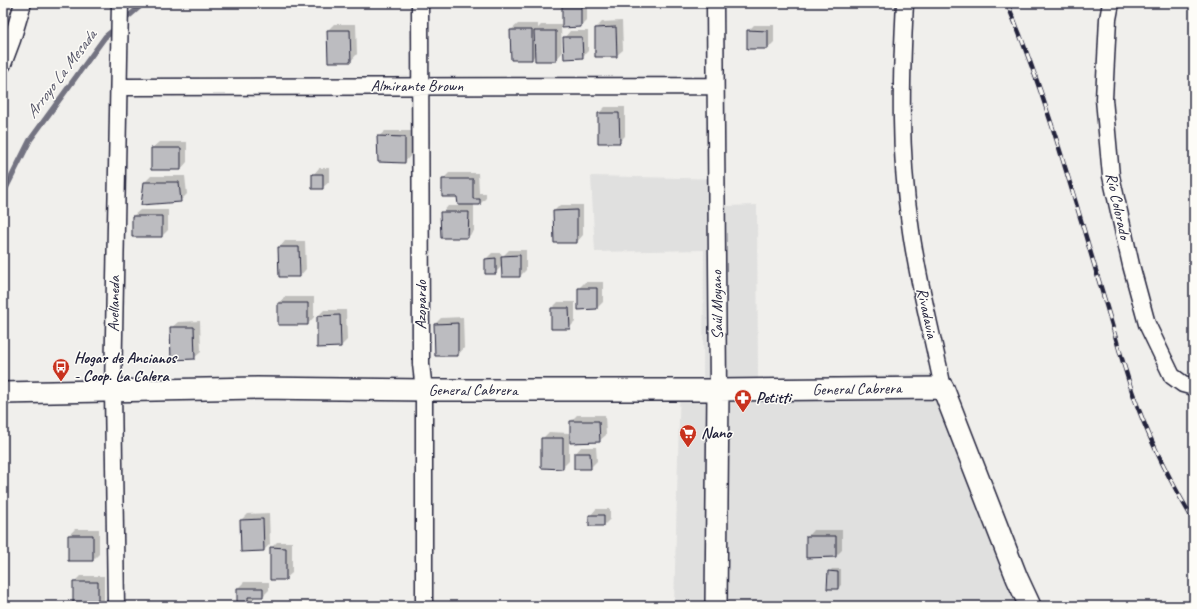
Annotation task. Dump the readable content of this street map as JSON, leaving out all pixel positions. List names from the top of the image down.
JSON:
{
  "streets": {
    "street": [
      "Almirante Brown",
      "Río Colorado",
      "Avellaneda",
      "Azopardo",
      "Saúl Moyano",
      "Rivadavia",
      "General Cabrera"
    ]
  },
  "crossings": [
    ["Almirante Brown", "Avellaneda"],
    ["Almirante Brown", "Azopardo"],
    ["Almirante Brown", "Saúl Moyano"],
    ["Avellaneda", "General Cabrera"],
    ["Azopardo", "General Cabrera"],
    ["Saúl Moyano", "General Cabrera"],
    ["Rivadavia", "General Cabrera"]
  ],
  "water": ["Arroyo La Mesada"],
  "places": {
    "bus stop": ["Hogar de Ancianos - Coop. La Calera"],
    "pharmacy": ["Petitti"],
    "supermarket": ["Nano"]
  }
}
